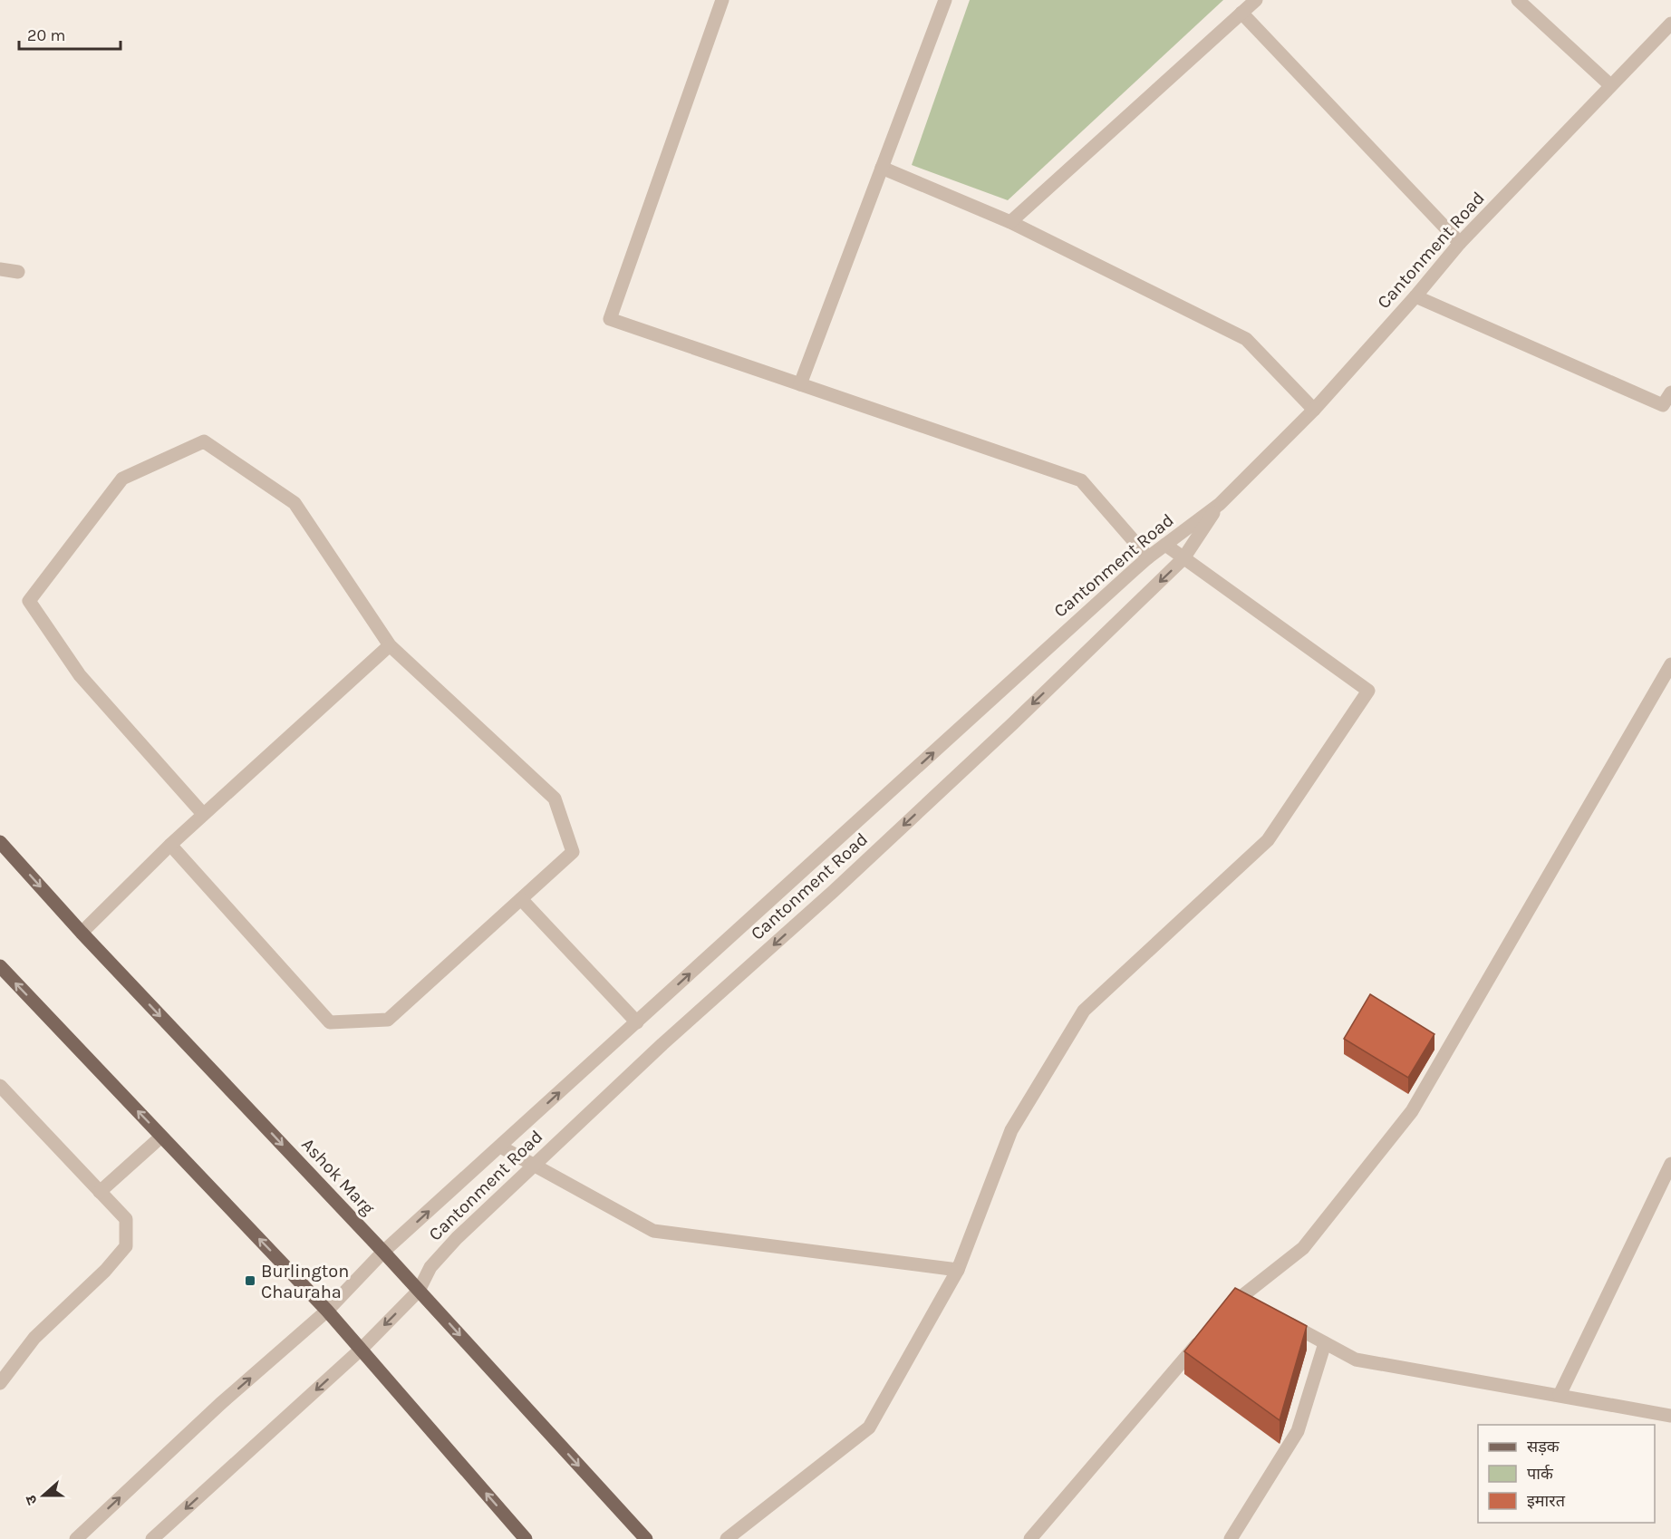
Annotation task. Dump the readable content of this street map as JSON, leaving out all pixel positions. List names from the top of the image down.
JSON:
{
  "streets": {
    "main road": ["Ashok Marg"],
    "street": ["Cantonment Road"]
  },
  "crossings": [
    ["Cantonment Road", "Ashok Marg"]
  ],
  "places": {
    "transit": ["Burlington Chauraha"]
  },
  "legend": ["सड़क", "पार्क", "इमारत"],
  "scale_bar": "20 m",
  "north": "left"
}
